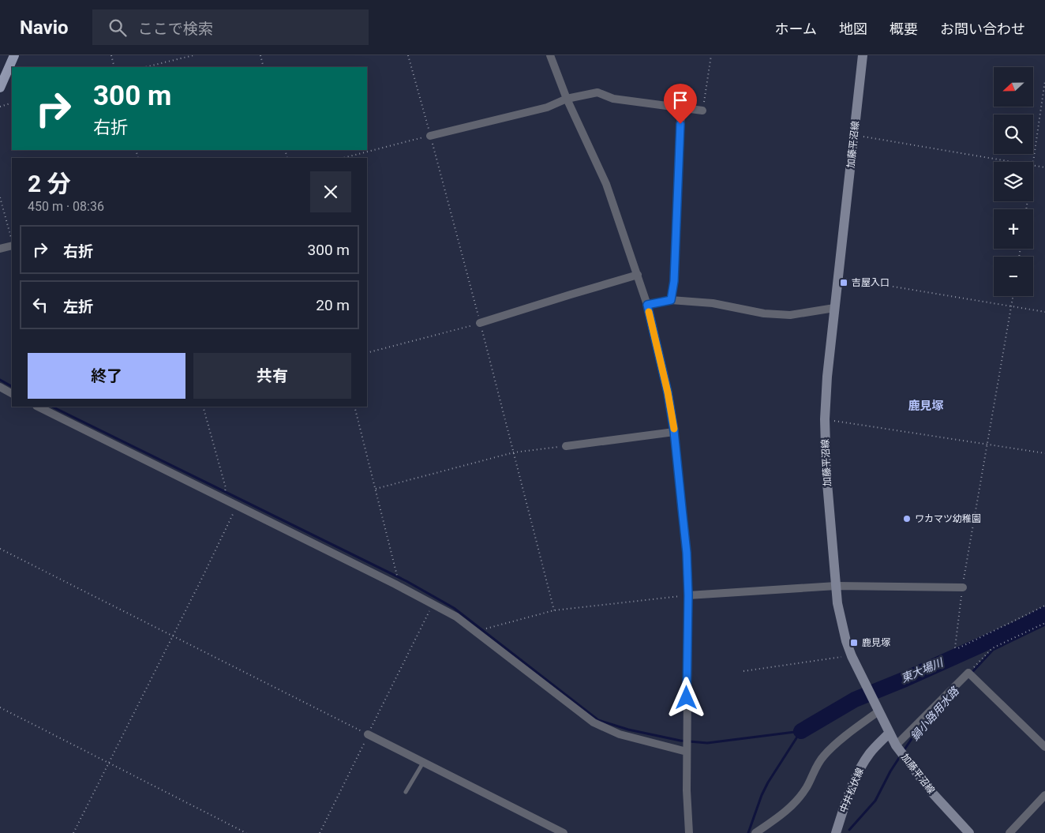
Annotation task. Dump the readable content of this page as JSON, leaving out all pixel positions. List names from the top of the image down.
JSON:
{
  "streets": {
    "main road": ["加藤平沼線", "中井松伏線"]
  },
  "crossings": [
    ["加藤平沼線", "中井松伏線"]
  ],
  "districts": ["鹿見塚"],
  "water": ["東大場川", "鍋小路用水路"],
  "places": {
    "transit": ["吉屋入口", "鹿見塚"],
    "other": ["ワカマツ幼稚園"]
  },
  "north": "left",
  "page": {
    "header": "Navio",
    "search": "ここで検索",
    "nav": [
      "ホーム",
      "地図",
      "概要",
      "お問い合わせ"
    ],
    "map_buttons": ["+", "−"],
    "turn": ["300 m", "右折"],
    "heading": ["2 分", "450 m · 08:36"],
    "list": [
      {
        "name": "右折",
        "value": "300 m"
      },
      {
        "name": "左折",
        "value": "20 m"
      }
    ],
    "buttons": ["終了", "共有"]
  }
}
